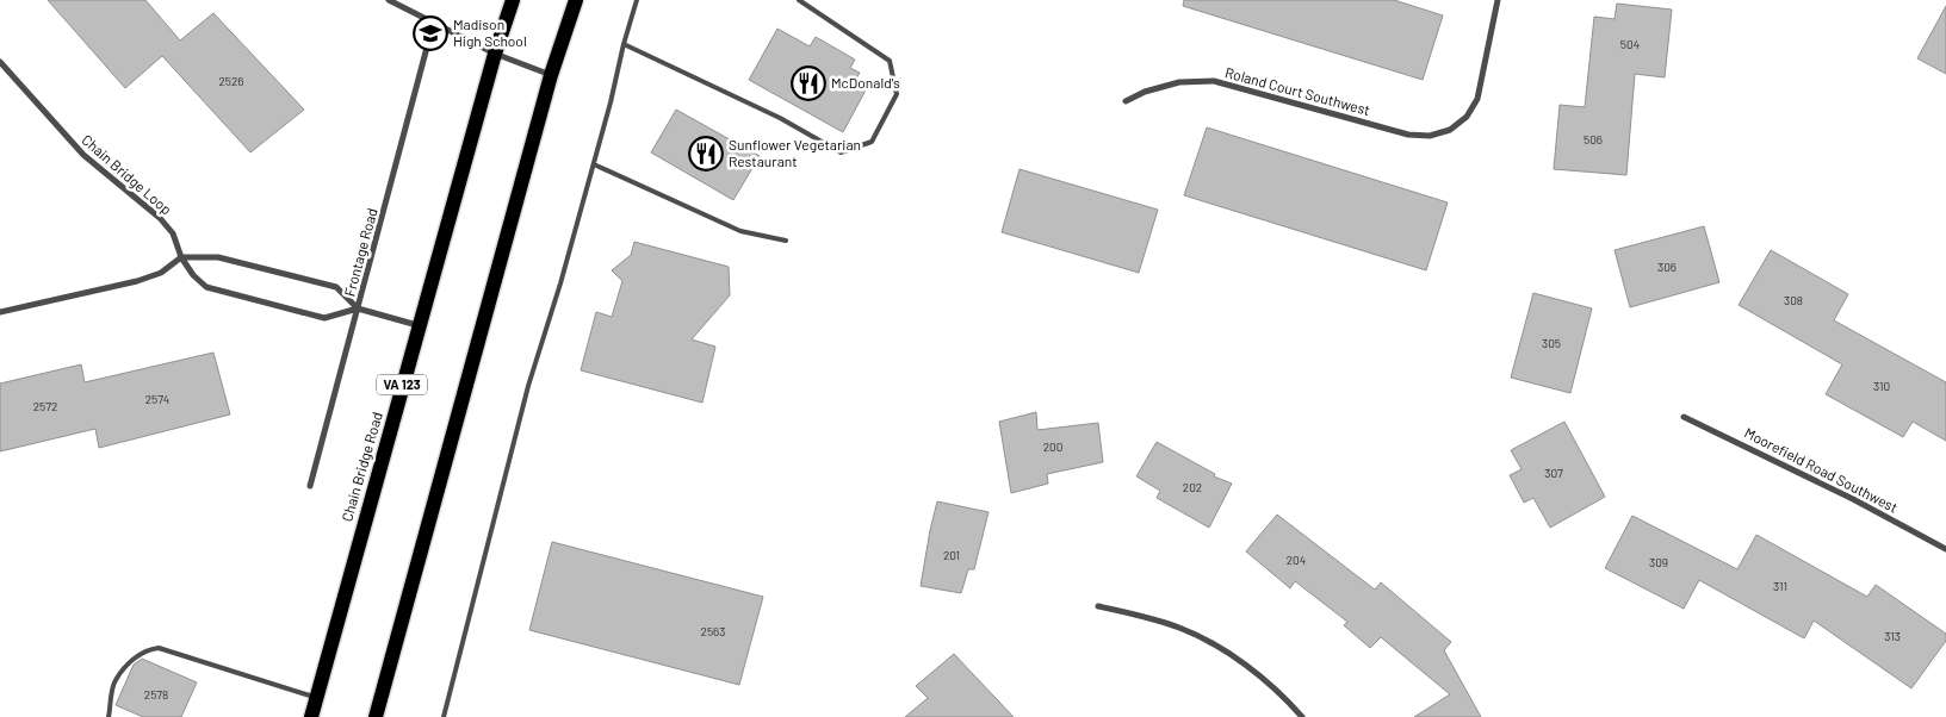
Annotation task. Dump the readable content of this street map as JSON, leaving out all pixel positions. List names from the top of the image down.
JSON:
{
  "streets": {
    "main road": ["VA 123", "Chain Bridge Road"],
    "street": [
      "Roland Court Southwest",
      "Chain Bridge Loop",
      "Frontage Road",
      "Moorefield Road Southwest"
    ]
  },
  "crossings": [
    ["Chain Bridge Loop", "Frontage Road"],
    ["VA 123", "Chain Bridge Road"]
  ],
  "places": {
    "school or university": ["Madison High School"],
    "restaurant": ["McDonald's", "Sunflower Vegetarian Restaurant"]
  },
  "house_numbers": [
    "504",
    "2526",
    "506",
    "306",
    "308",
    "305",
    "310",
    "2574",
    "2572",
    "200",
    "307",
    "202",
    "201",
    "204",
    "309",
    "311",
    "2563",
    "313",
    "2578"
  ]
}
